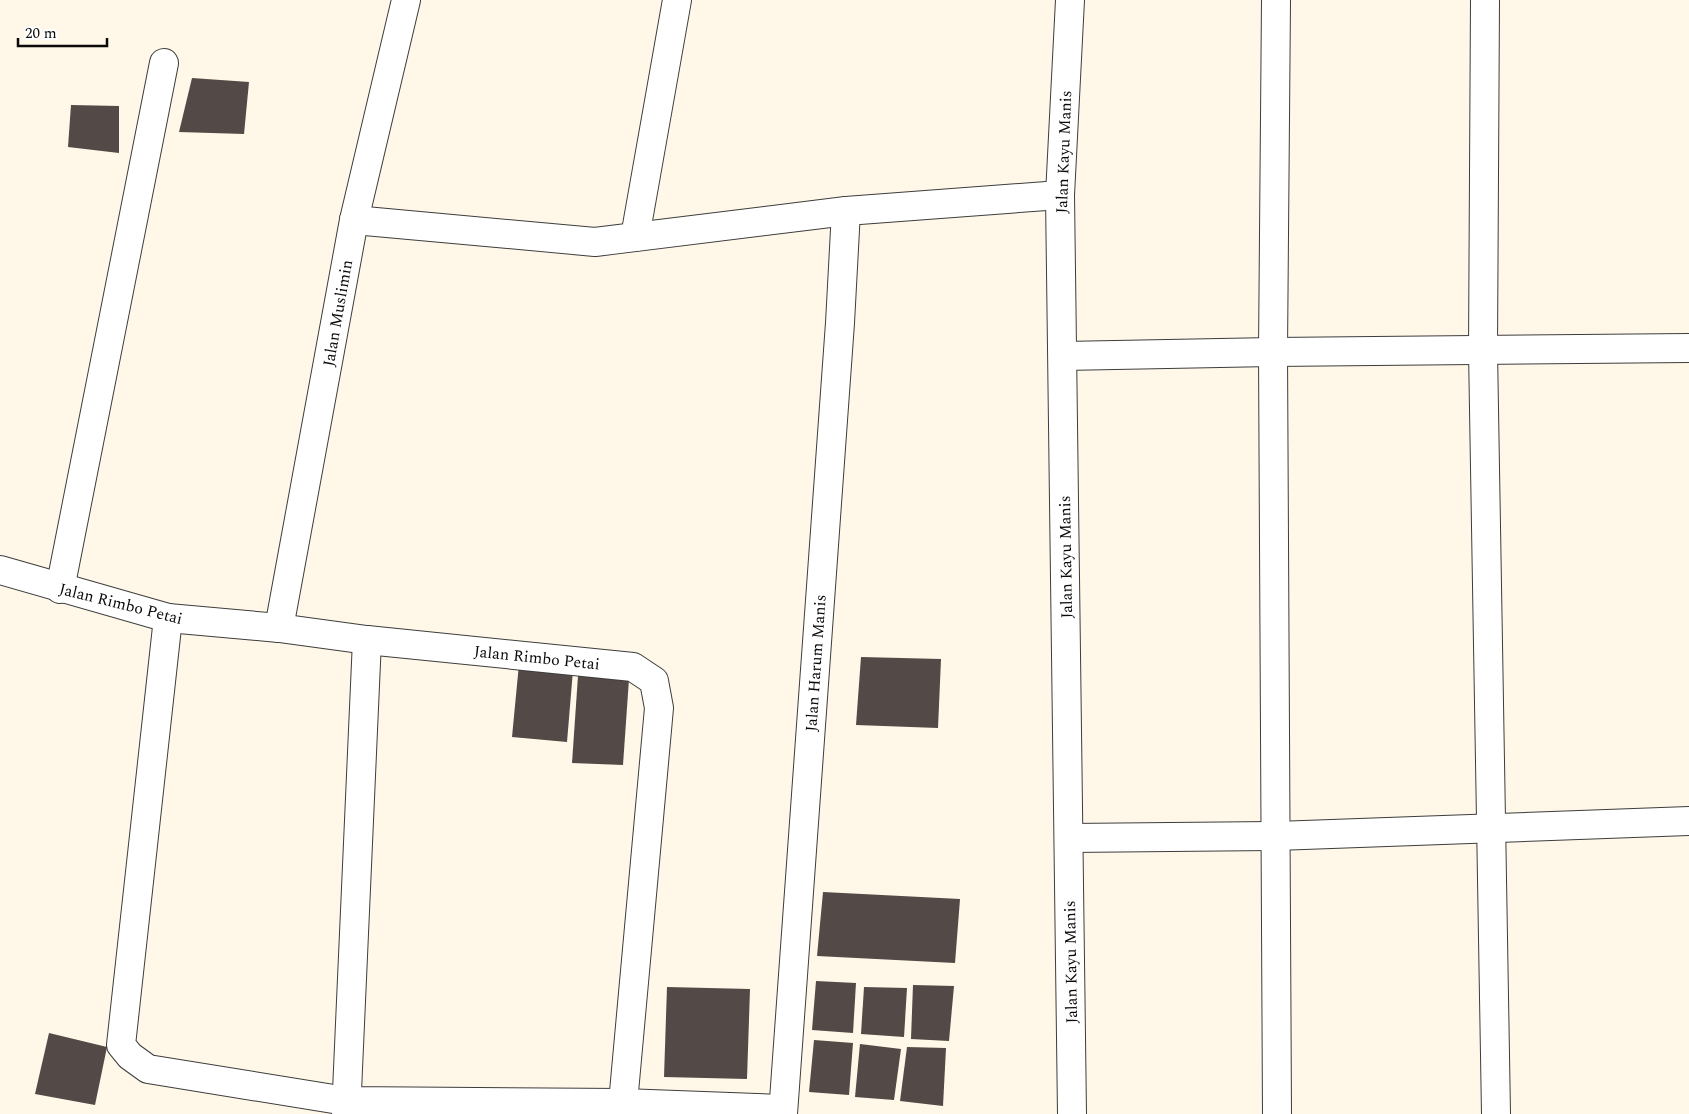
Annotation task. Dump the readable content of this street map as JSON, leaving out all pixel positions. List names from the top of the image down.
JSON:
{
  "streets": {
    "street": [
      "Jalan Kayu Manis",
      "Jalan Muslimin",
      "Jalan Rimbo Petai",
      "Jalan Harum Manis"
    ]
  },
  "crossings": [
    ["Jalan Muslimin", "Jalan Rimbo Petai"]
  ],
  "scale_bar": "20 m"
}
